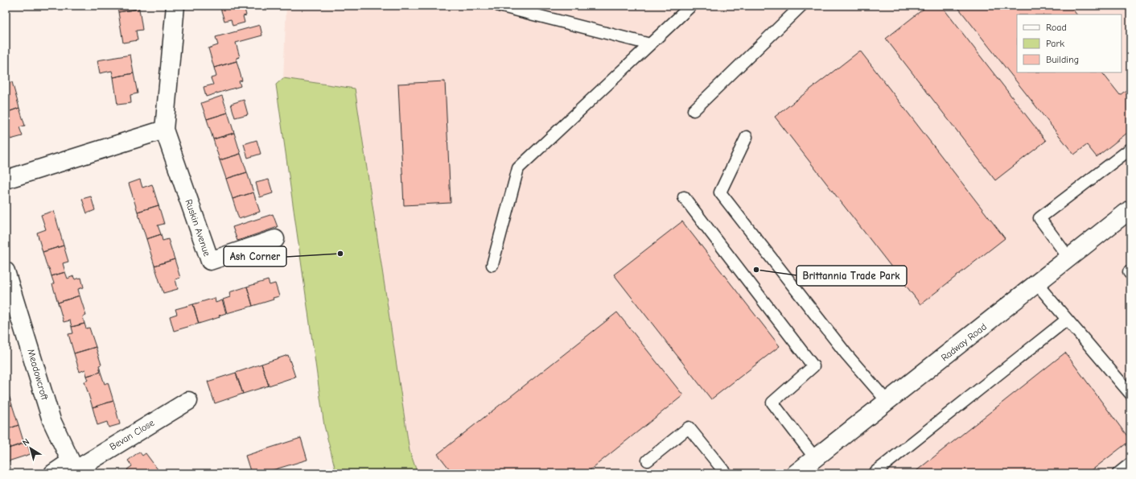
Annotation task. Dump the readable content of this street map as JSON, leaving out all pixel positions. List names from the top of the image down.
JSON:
{
  "streets": {
    "street": [
      "Ruskin Avenue",
      "Radway Road",
      "Meadowcroft",
      "Bevan Close"
    ]
  },
  "crossings": [
    ["Meadowcroft", "Bevan Close"]
  ],
  "places": ["Ash Corner", "Brittannia Trade Park"],
  "legend": ["Road", "Park", "Building"],
  "north": "top left"
}
